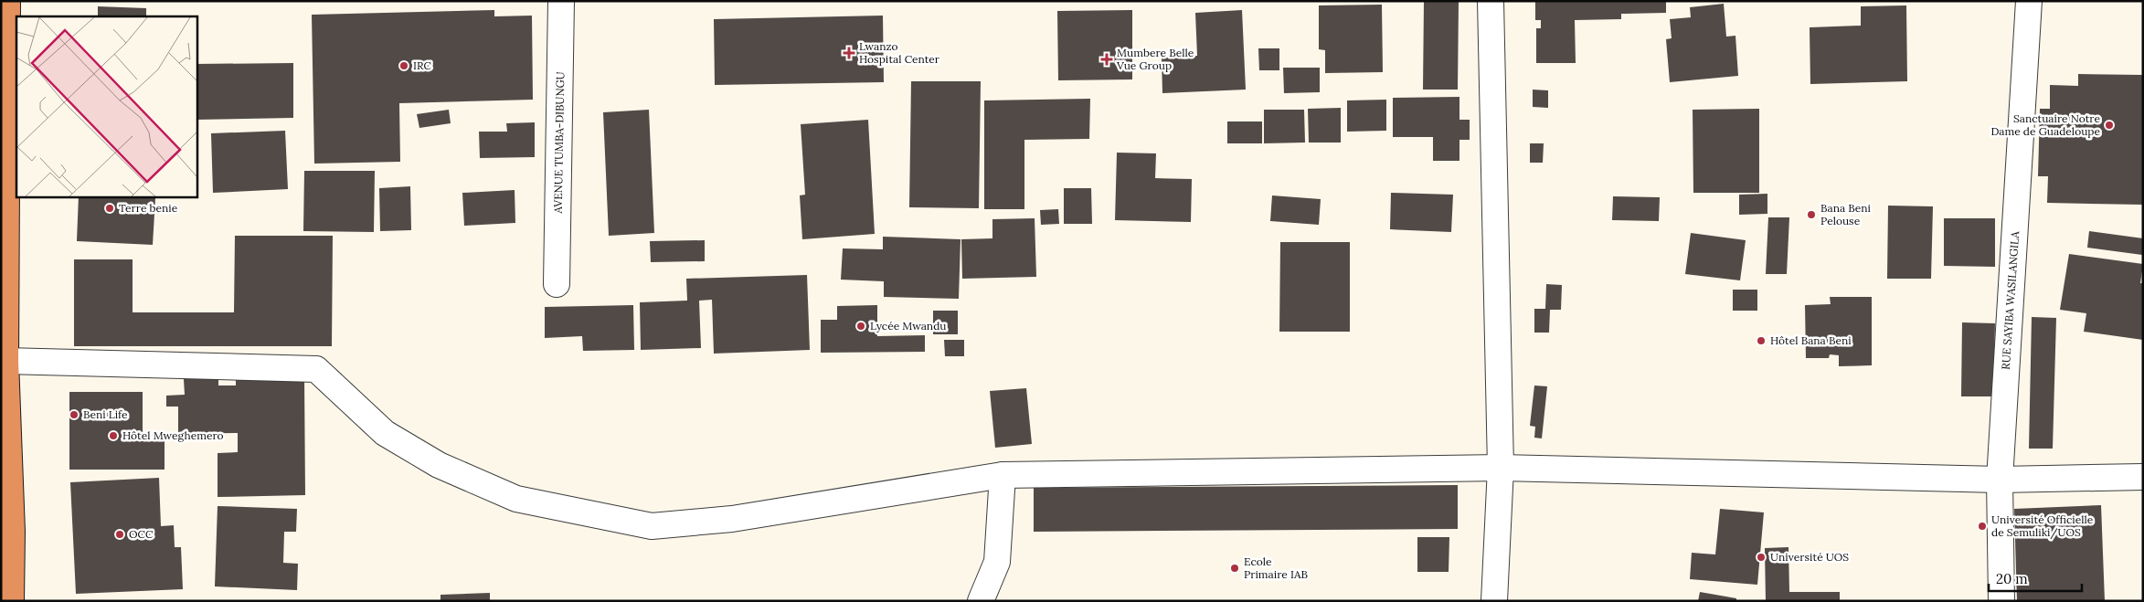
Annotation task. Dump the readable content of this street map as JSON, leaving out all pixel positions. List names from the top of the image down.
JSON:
{
  "streets": {
    "street": ["AVENUE TUMBA-DIBUNGU", "RUE SAYIBA WASILANGILA"]
  },
  "places": {
    "health": ["Lwanzo Hospital Center", "Mumbere Belle Vue Group"],
    "other": [
      "IRC",
      "Sanctuaire Notre Dame de Guadeloupe",
      "Terre benie",
      "Bana Beni Pelouse",
      "Lycée Mwandu",
      "Hôtel Bana Beni",
      "Beni Life",
      "Hôtel Mweghemero",
      "Université Officielle de Semuliki/UOS",
      "OCC",
      "Université UOS",
      "Ecole Primaire IAB"
    ]
  },
  "scale_bar": "20 m"
}
